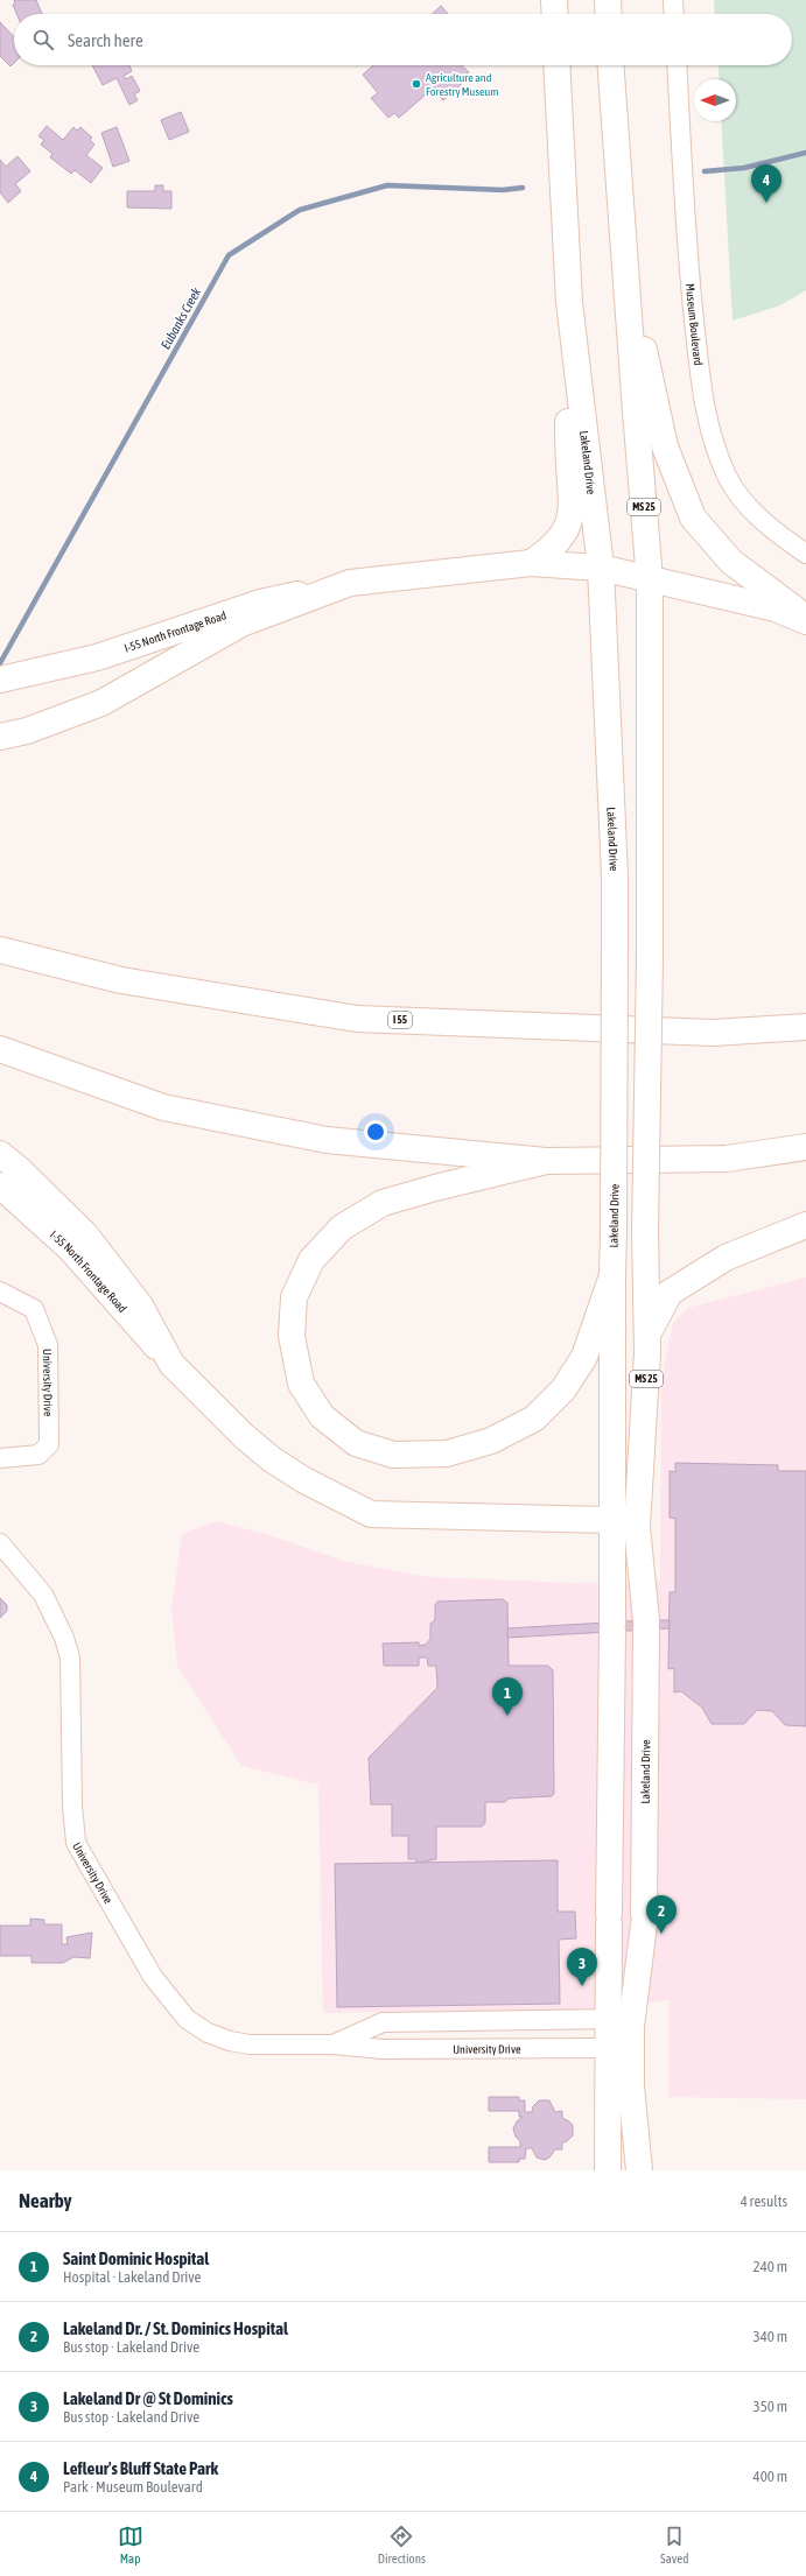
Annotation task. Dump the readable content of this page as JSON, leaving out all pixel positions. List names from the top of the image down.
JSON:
{
  "streets": {
    "main road": [
      "Lakeland Drive",
      "MS 25",
      "I-55 North Frontage Road",
      "I 55"
    ],
    "street": ["Museum Boulevard", "University Drive"]
  },
  "crossings": [
    ["Lakeland Drive", "University Drive"]
  ],
  "water": ["Eubanks Creek"],
  "places": ["Agriculture and Forestry Museum"],
  "north": "left",
  "page": {
    "search": "Search here",
    "pins": [
      "4",
      "1",
      "2",
      "3"
    ],
    "heading": ["Nearby", "4 results"],
    "list": [
      {
        "mark": "1",
        "name": "Saint Dominic Hospital",
        "note": "Hospital · Lakeland Drive",
        "value": "240 m"
      },
      {
        "mark": "2",
        "name": "Lakeland Dr. / St. Dominics Hospital",
        "note": "Bus stop · Lakeland Drive",
        "value": "340 m"
      },
      {
        "mark": "3",
        "name": "Lakeland Dr @ St Dominics",
        "note": "Bus stop · Lakeland Drive",
        "value": "350 m"
      },
      {
        "mark": "4",
        "name": "Lefleur's Bluff State Park",
        "note": "Park · Museum Boulevard",
        "value": "400 m"
      }
    ],
    "nav": ["Map", "Directions", "Saved"]
  }
}
